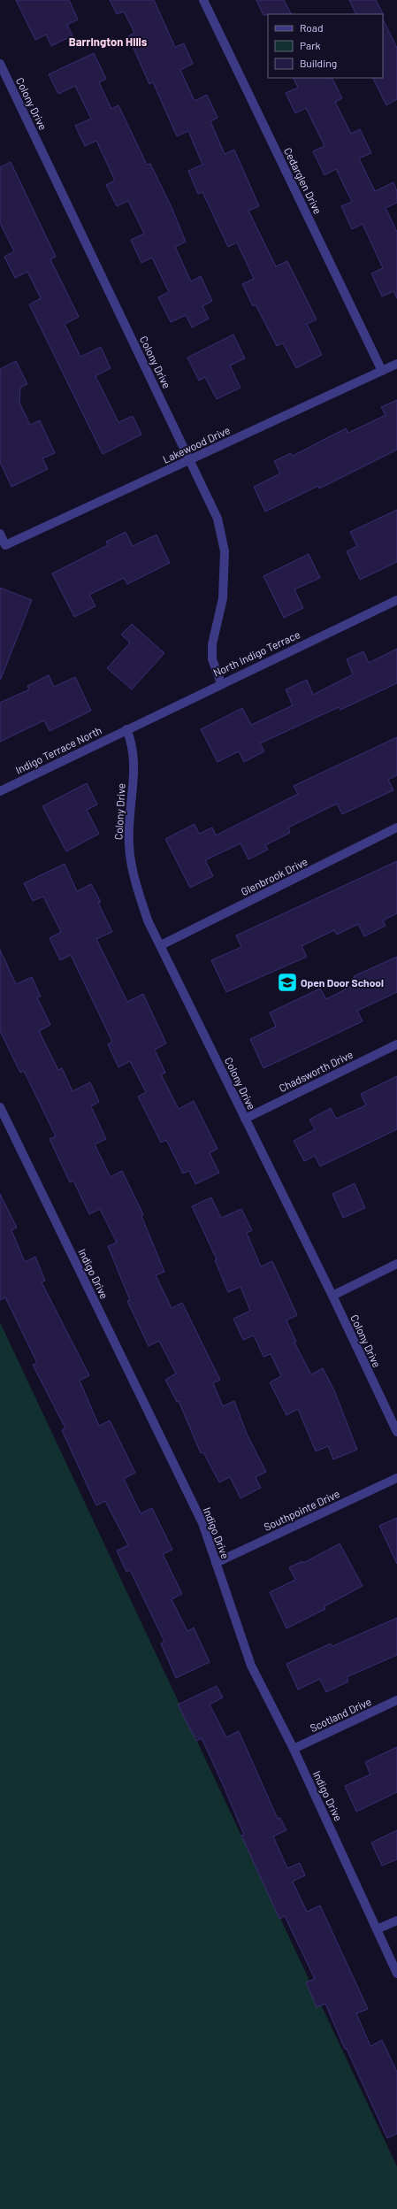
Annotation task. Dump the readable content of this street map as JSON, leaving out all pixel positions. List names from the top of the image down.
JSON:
{
  "streets": {
    "street": [
      "Colony Drive",
      "Cedarglen Drive",
      "Lakewood Drive",
      "North Indigo Terrace",
      "Indigo Terrace North",
      "Glenbrook Drive",
      "Chadsworth Drive",
      "Indigo Drive",
      "Southpointe Drive",
      "Scotland Drive"
    ]
  },
  "crossings": [
    ["Colony Drive", "Lakewood Drive"],
    ["Colony Drive", "North Indigo Terrace"],
    ["Colony Drive", "Indigo Terrace North"],
    ["Colony Drive", "Glenbrook Drive"],
    ["Colony Drive", "Chadsworth Drive"],
    ["Cedarglen Drive", "Lakewood Drive"],
    ["North Indigo Terrace", "Indigo Terrace North"],
    ["Indigo Drive", "Southpointe Drive"],
    ["Indigo Drive", "Scotland Drive"]
  ],
  "districts": ["Barrington Hills"],
  "places": {
    "school or university": ["Open Door School"]
  },
  "legend": ["Road", "Park", "Building"]
}
